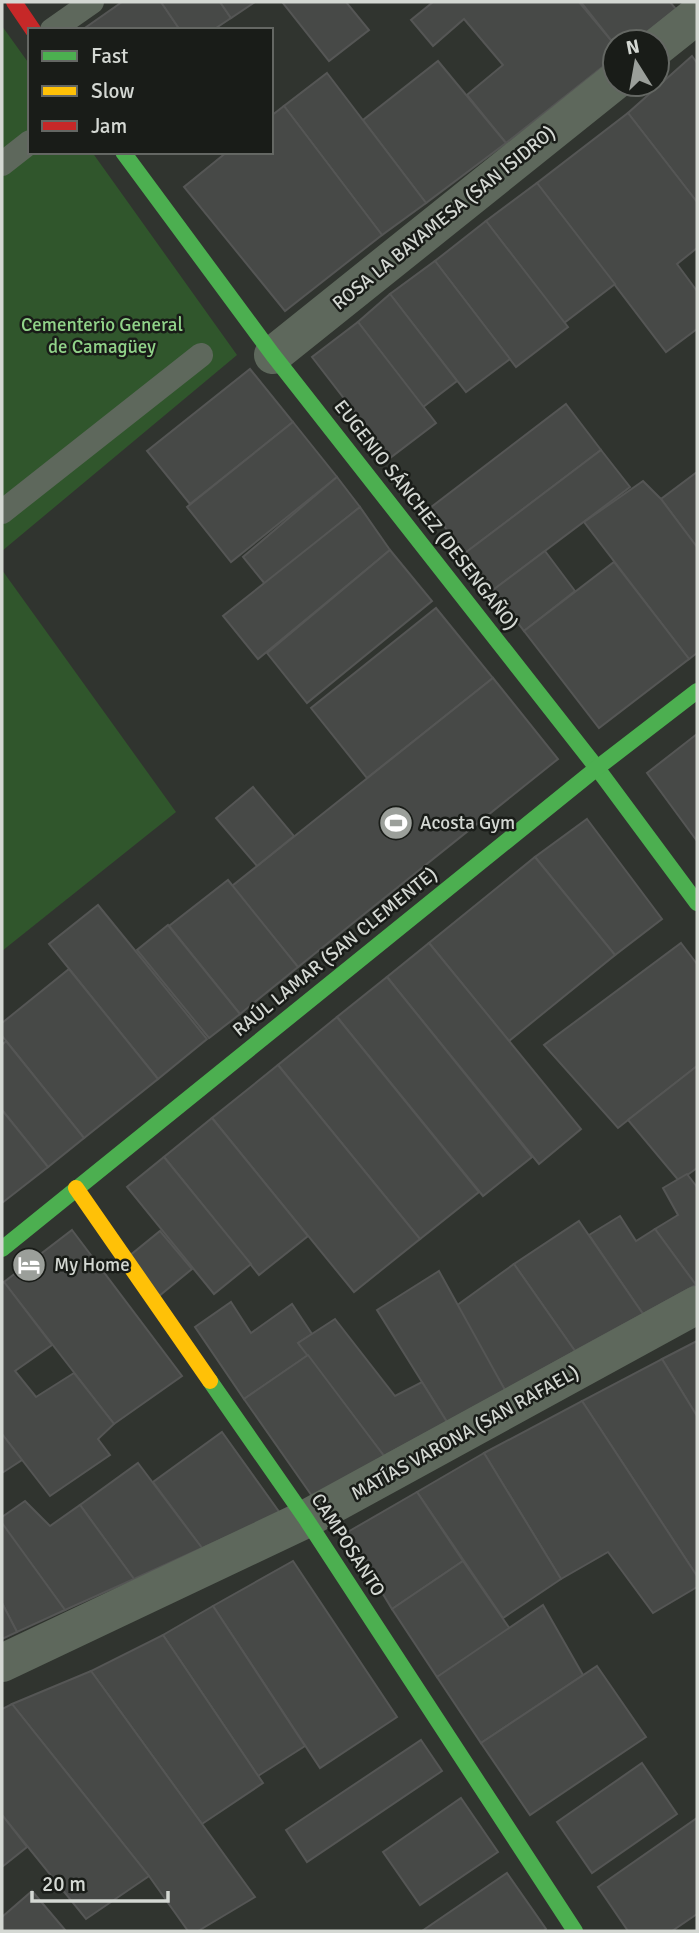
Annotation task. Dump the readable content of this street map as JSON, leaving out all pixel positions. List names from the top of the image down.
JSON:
{
  "streets": {
    "street": [
      "ROSA LA BAYAMESA (SAN ISIDRO)",
      "EUGENIO SÁNCHEZ (DESENGAÑO)",
      "RAÚL LAMAR (SAN CLEMENTE)",
      "MATÍAS VARONA (SAN RAFAEL)",
      "CAMPOSANTO"
    ]
  },
  "crossings": [
    ["ROSA LA BAYAMESA (SAN ISIDRO)", "EUGENIO SÁNCHEZ (DESENGAÑO)"],
    ["EUGENIO SÁNCHEZ (DESENGAÑO)", "RAÚL LAMAR (SAN CLEMENTE)"],
    ["RAÚL LAMAR (SAN CLEMENTE)", "CAMPOSANTO"],
    ["MATÍAS VARONA (SAN RAFAEL)", "CAMPOSANTO"]
  ],
  "parks": ["Cementerio General de Camagüey"],
  "places": {
    "sports": ["Acosta Gym"],
    "hotel": ["My Home"]
  },
  "legend": ["Fast", "Slow", "Jam"],
  "scale_bar": "20 m",
  "north": "top"
}
